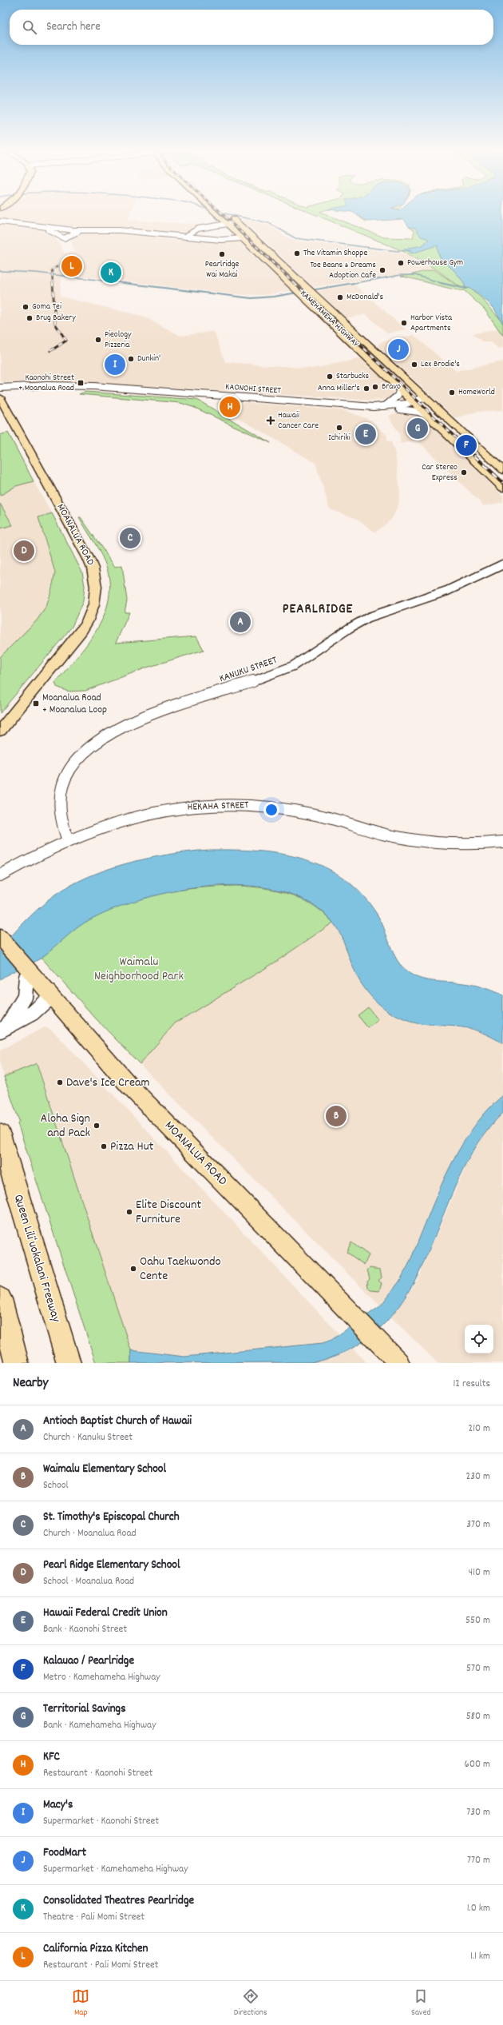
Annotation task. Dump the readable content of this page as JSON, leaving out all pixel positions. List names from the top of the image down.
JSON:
{
  "streets": {
    "highway": ["Queen Liliʻuokalani Freeway"],
    "main road": ["KAMEHAMEHA HIGHWAY", "MOANALUA ROAD"],
    "street": ["KAONOHI STREET", "KANUKU STREET", "HEKAHA STREET"]
  },
  "crossings": [
    ["KAMEHAMEHA HIGHWAY", "KAONOHI STREET"],
    ["KANUKU STREET", "HEKAHA STREET"]
  ],
  "districts": ["PEARLRIDGE"],
  "parks": ["Waimalu Neighborhood Park"],
  "places": {
    "other": [
      "The Vitamin Shoppe",
      "Pearlridge Wai Makai",
      "Powerhouse Gym",
      "Toe Beans & Dreams Adoption Cafe",
      "McDonald's",
      "Goma Tei",
      "Brug Bakery",
      "Harbor Vista Apartments",
      "Pieology Pizzeria",
      "Dunkin'",
      "Lex Brodie's",
      "Starbucks",
      "Bravo",
      "Anna Miller's",
      "HomeWorld",
      "Ichiriki",
      "Car Stereo Express",
      "Dave's Ice Cream",
      "Aloha Sign and Pack",
      "Pizza Hut",
      "Elite Discount Furniture",
      "Oahu Taekwondo Cente"
    ],
    "transit": ["Kaonohi Street + Moanalua Road", "Moanalua Road + Moanalua Loop"],
    "health": ["Hawaii Cancer Care"]
  },
  "page": {
    "search": "Search here",
    "pins": [
      "L",
      "K",
      "J",
      "I",
      "H",
      "G",
      "E",
      "F",
      "C",
      "D",
      "A",
      "B"
    ],
    "heading": ["Nearby", "12 results"],
    "list": [
      {
        "mark": "A",
        "name": "Antioch Baptist Church of Hawaii",
        "note": "Church · Kanuku Street",
        "value": "210 m"
      },
      {
        "mark": "B",
        "name": "Waimalu Elementary School",
        "note": "School",
        "value": "230 m"
      },
      {
        "mark": "C",
        "name": "St. Timothy's Episcopal Church",
        "note": "Church · Moanalua Road",
        "value": "370 m"
      },
      {
        "mark": "D",
        "name": "Pearl Ridge Elementary School",
        "note": "School · Moanalua Road",
        "value": "410 m"
      },
      {
        "mark": "E",
        "name": "Hawaii Federal Credit Union",
        "note": "Bank · Kaonohi Street",
        "value": "550 m"
      },
      {
        "mark": "F",
        "name": "Kalauao / Pearlridge",
        "note": "Metro · Kamehameha Highway",
        "value": "570 m"
      },
      {
        "mark": "G",
        "name": "Territorial Savings",
        "note": "Bank · Kamehameha Highway",
        "value": "580 m"
      },
      {
        "mark": "H",
        "name": "KFC",
        "note": "Restaurant · Kaonohi Street",
        "value": "600 m"
      },
      {
        "mark": "I",
        "name": "Macy's",
        "note": "Supermarket · Kaonohi Street",
        "value": "730 m"
      },
      {
        "mark": "J",
        "name": "FoodMart",
        "note": "Supermarket · Kamehameha Highway",
        "value": "770 m"
      },
      {
        "mark": "K",
        "name": "Consolidated Theatres Pearlridge",
        "note": "Theatre · Pali Momi Street",
        "value": "1.0 km"
      },
      {
        "mark": "L",
        "name": "California Pizza Kitchen",
        "note": "Restaurant · Pali Momi Street",
        "value": "1.1 km"
      }
    ],
    "nav": ["Map", "Directions", "Saved"]
  }
}
